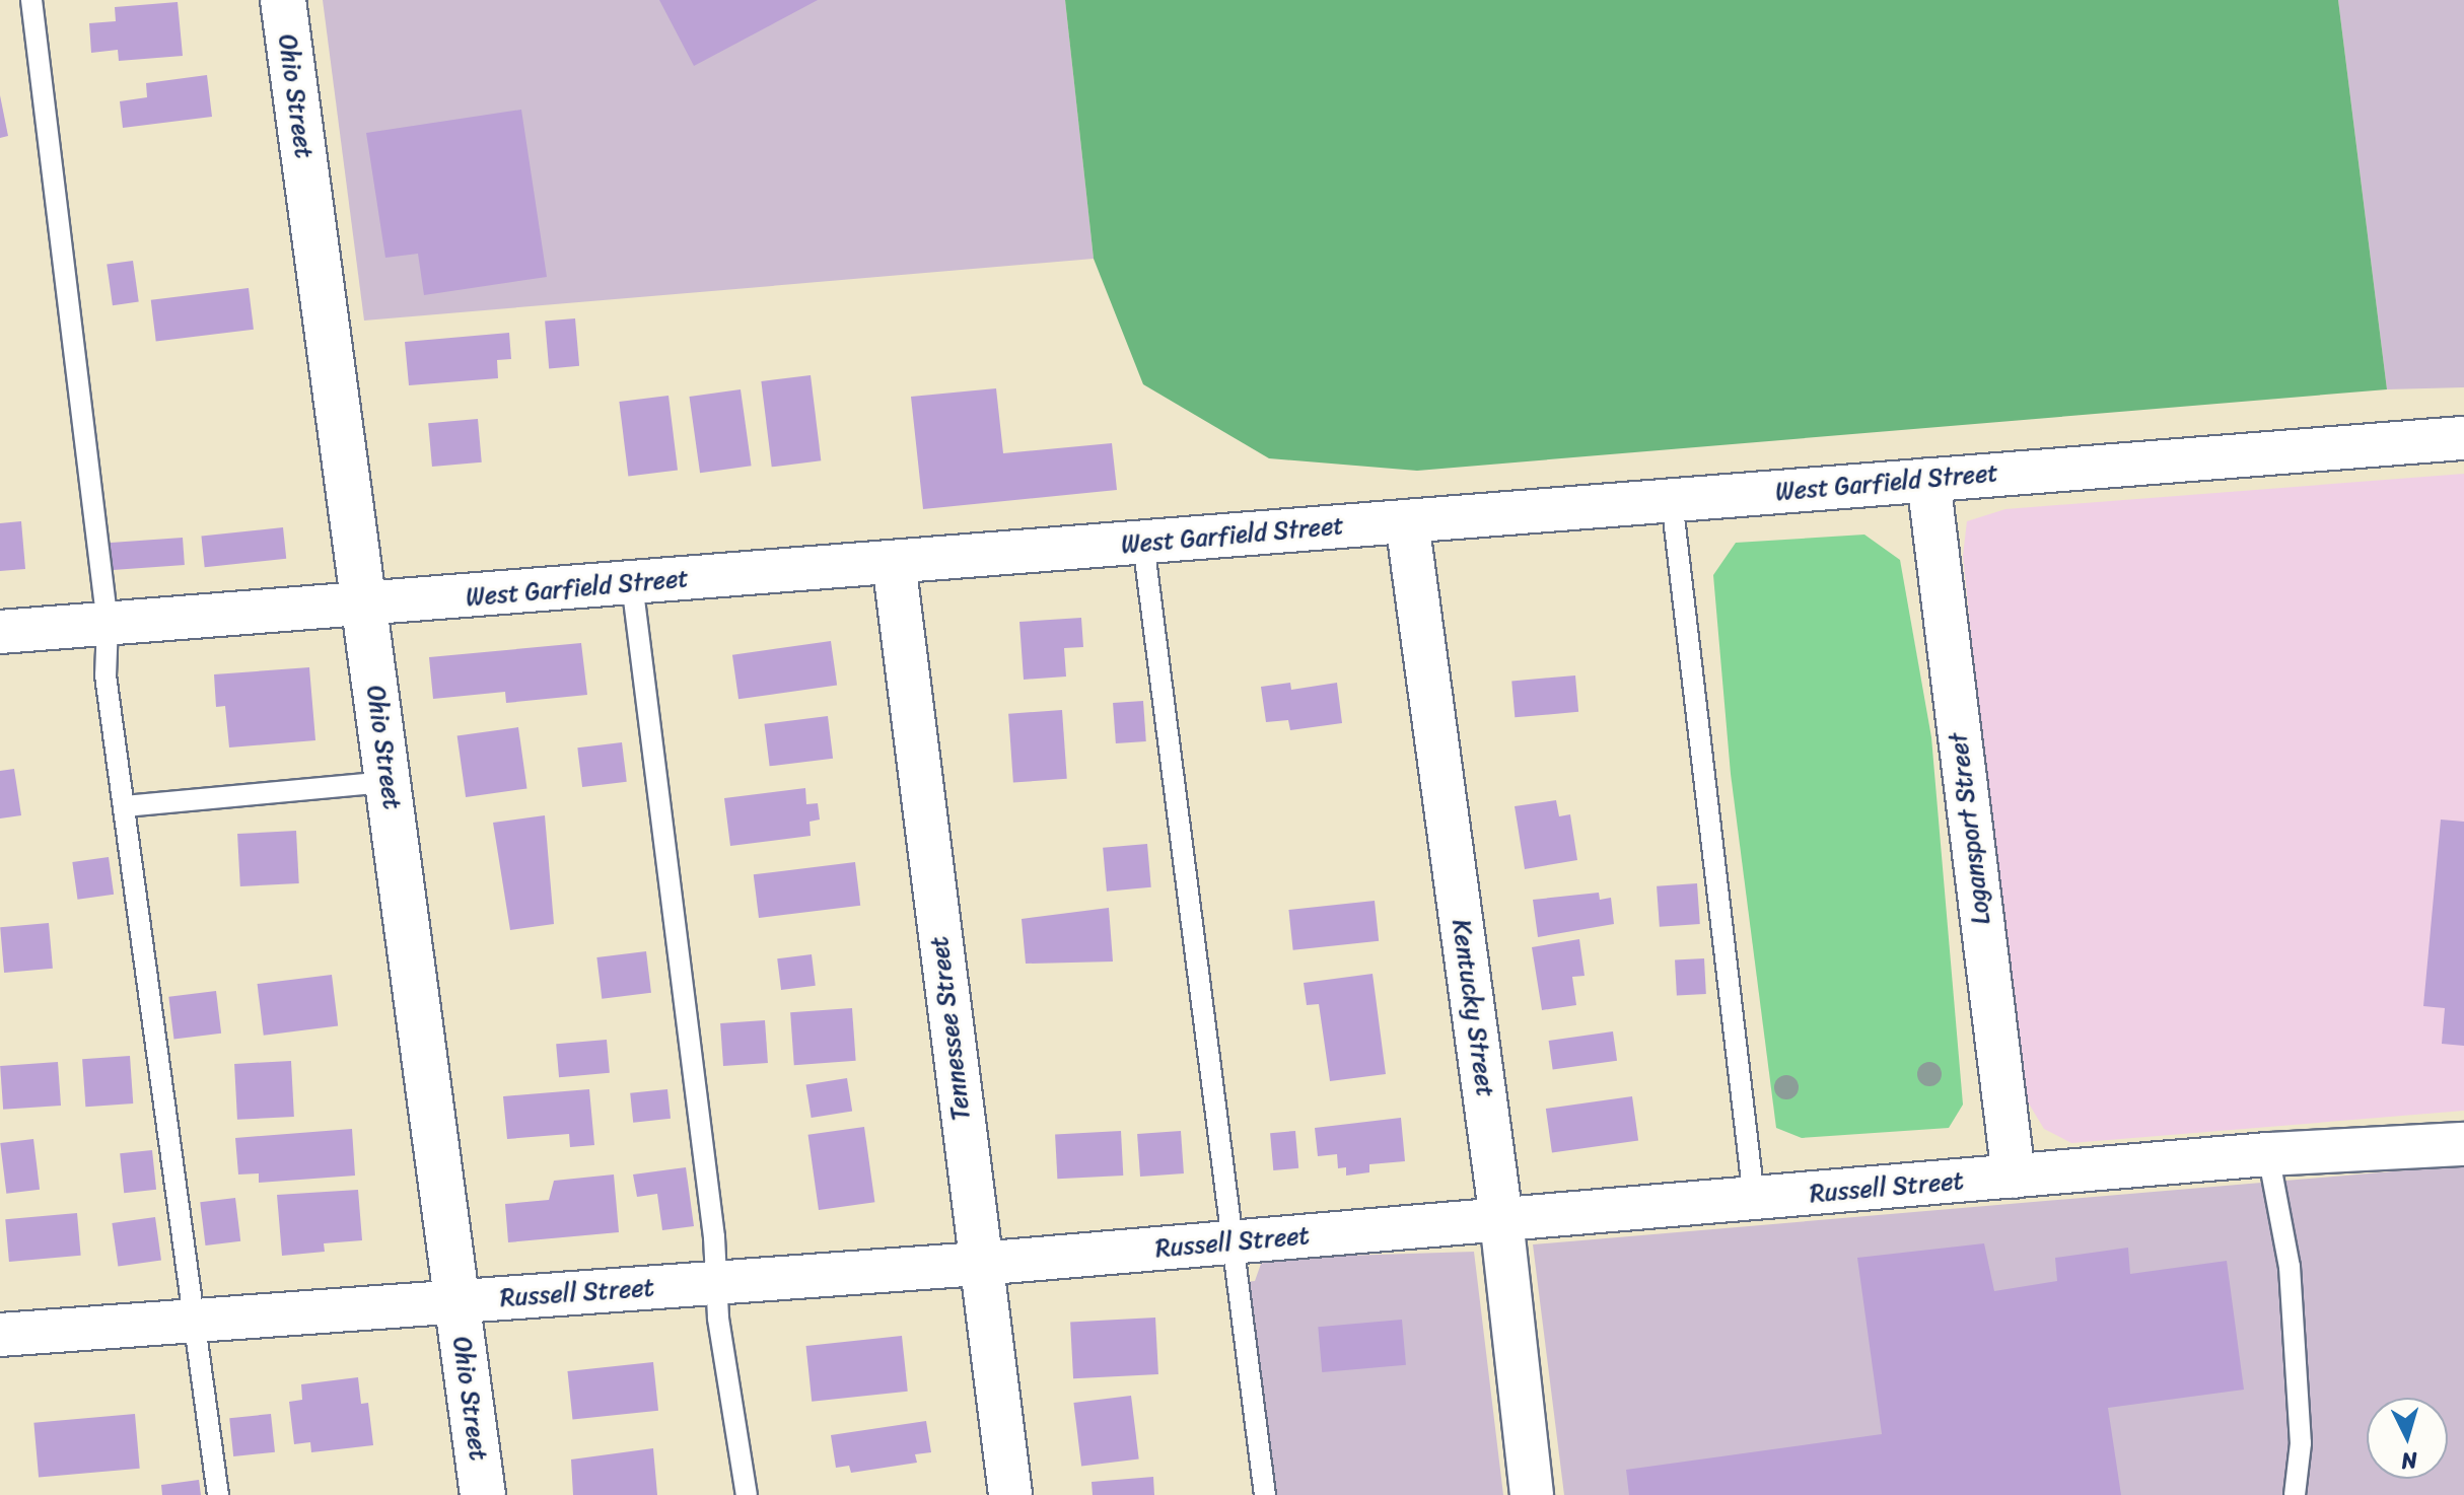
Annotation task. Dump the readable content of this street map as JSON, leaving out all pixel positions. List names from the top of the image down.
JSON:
{
  "streets": {
    "street": [
      "Ohio Street",
      "West Garfield Street",
      "Logansport Street",
      "Kentucky Street",
      "Tennessee Street",
      "Russell Street"
    ]
  },
  "crossings": [
    ["Ohio Street", "West Garfield Street"],
    ["Ohio Street", "Russell Street"],
    ["West Garfield Street", "Logansport Street"],
    ["West Garfield Street", "Kentucky Street"],
    ["West Garfield Street", "Tennessee Street"],
    ["Logansport Street", "Russell Street"],
    ["Kentucky Street", "Russell Street"],
    ["Tennessee Street", "Russell Street"]
  ],
  "north": "bottom"
}
